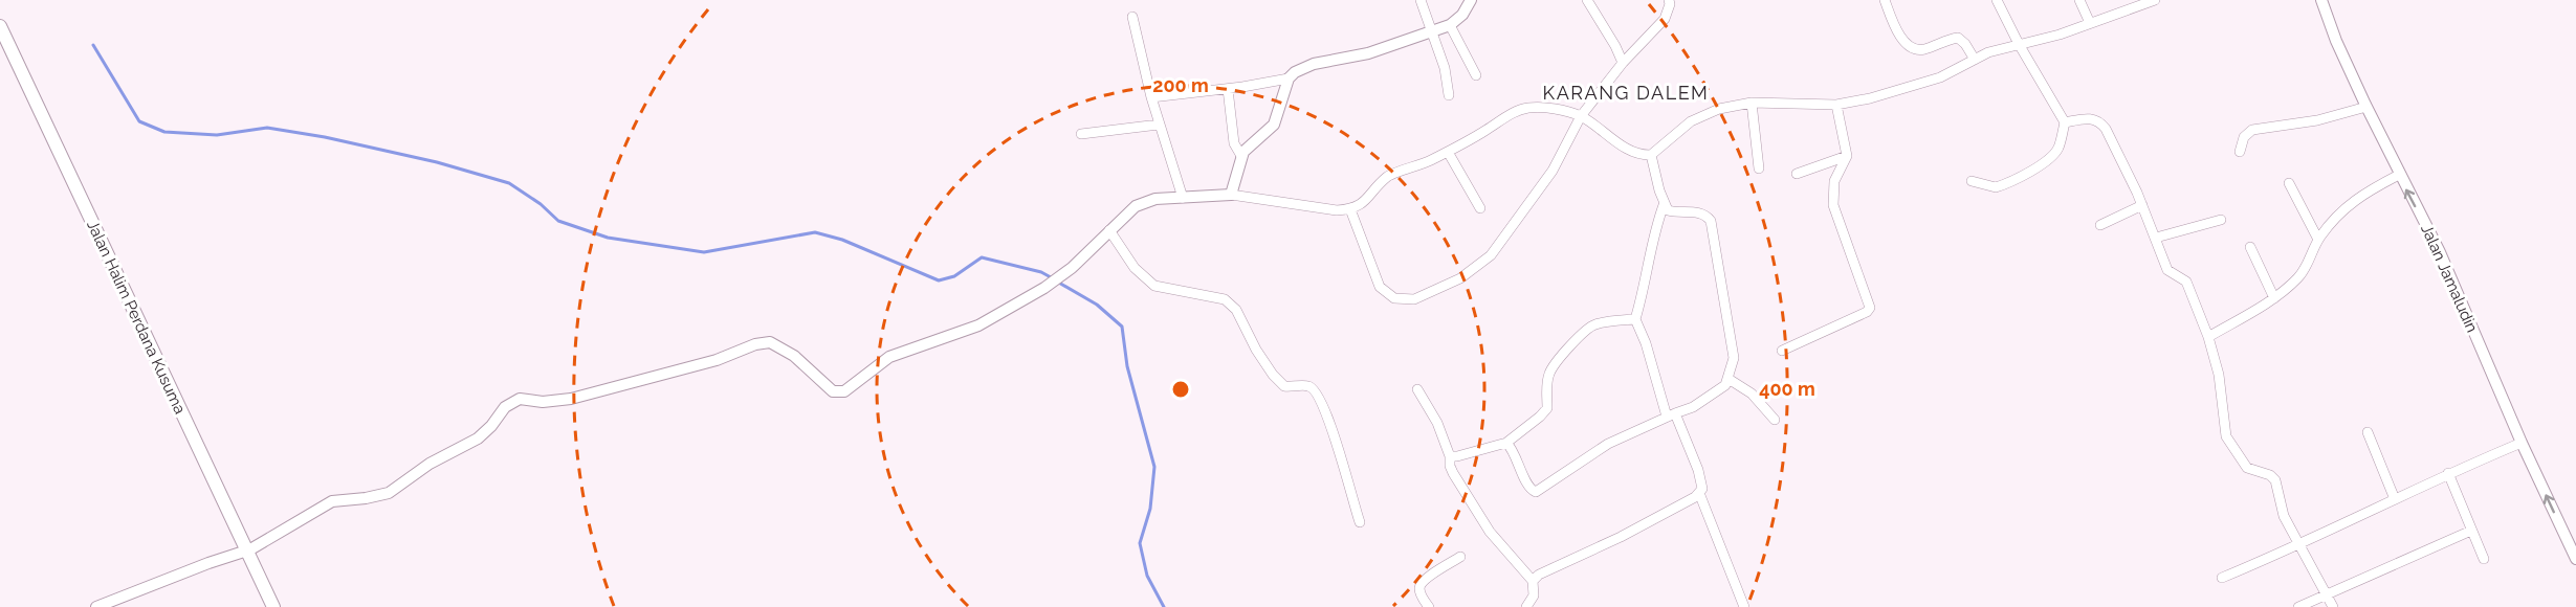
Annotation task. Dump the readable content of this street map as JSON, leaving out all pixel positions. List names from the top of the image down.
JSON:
{
  "streets": {
    "main road": ["Jalan Halim Perdana Kusuma"],
    "street": ["Jalan Jamaludin"]
  },
  "one_way": ["Jalan Jamaludin"],
  "districts": ["KARANG DALEM"],
  "rings": ["200 m", "400 m"]
}
